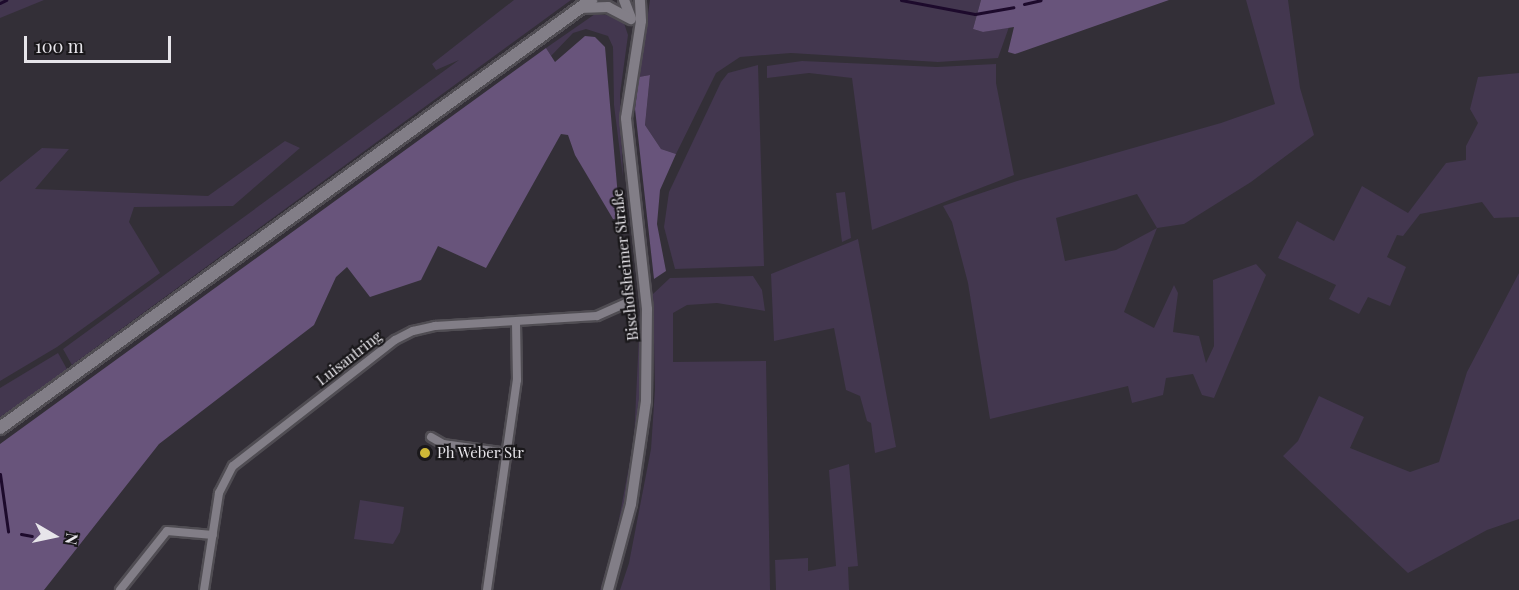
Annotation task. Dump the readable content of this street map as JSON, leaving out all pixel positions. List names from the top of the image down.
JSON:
{
  "streets": {
    "street": ["Bischofsheimer Straße", "Luisantring"]
  },
  "places": ["Ph Weber Str"],
  "scale_bar": "100 m",
  "north": "right"
}
